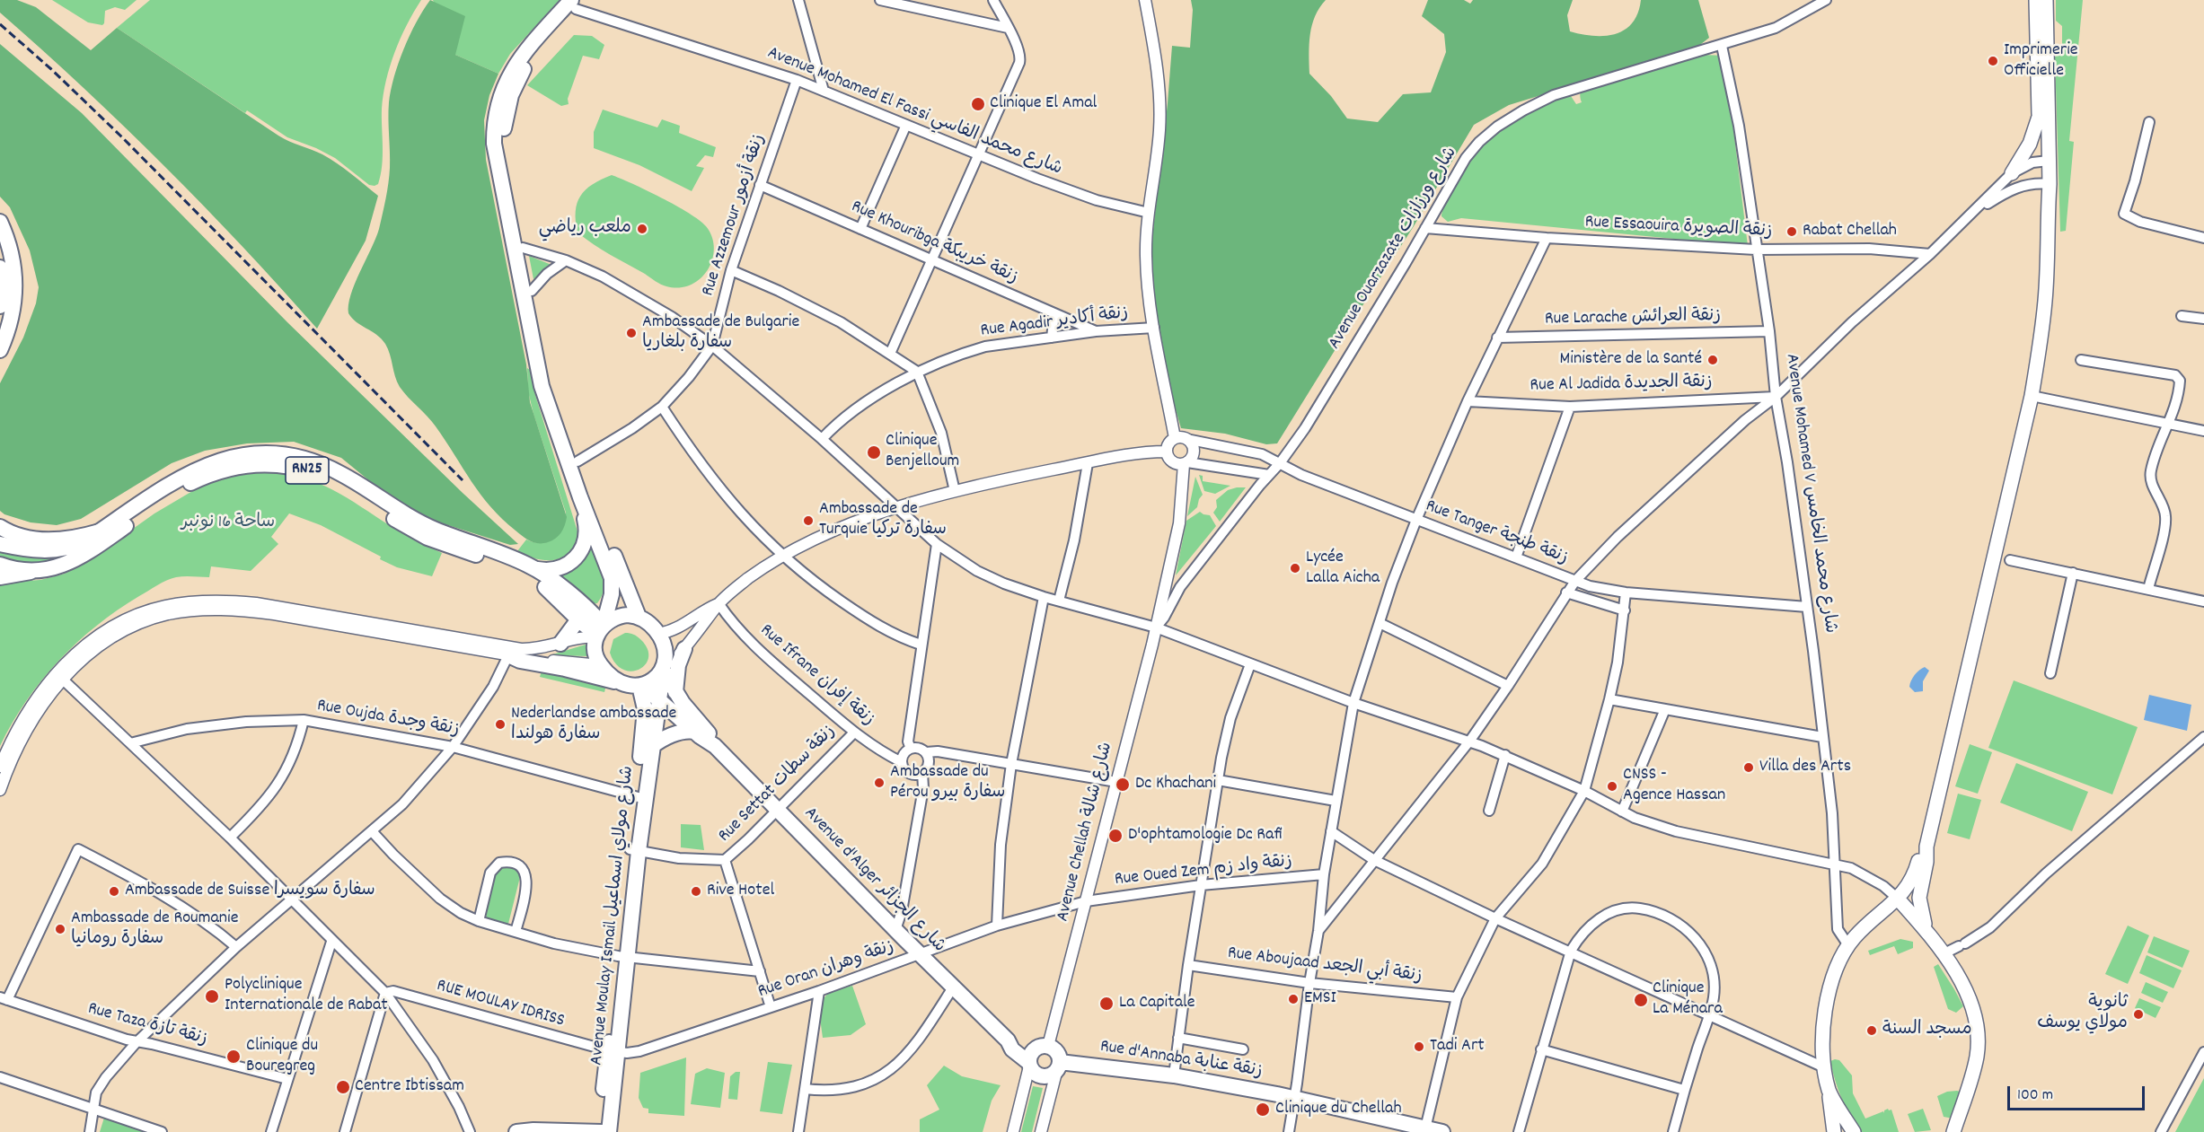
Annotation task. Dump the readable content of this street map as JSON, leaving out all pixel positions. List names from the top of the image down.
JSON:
{
  "streets": {
    "main road": [
      "RN25",
      "Avenue d'Alger شارع الجزائر",
      "Avenue Moulay Ismail شارع مولاي اسماعيل",
      "Rue d'Annaba زنقة عنابة"
    ],
    "street": [
      "Avenue Mohamed El Fassi شارع محمد الفاسي",
      "Rue Azzemour زنقة أزمور",
      "Rue Essaouira زنقة الصويرة",
      "Rue Khouribga زنقة خريبكة",
      "Avenue Ouarzazate شارع ورزازات",
      "Rue Larache زنقة العرائش",
      "Rue Agadir زنقة أكادير",
      "Rue Al Jadida زنقة الجديدة",
      "Avenue Mohamed V شارع محمد الخامس",
      "Rue Tanger زنقة طنجة",
      "Rue Ifrane زنقة إفران",
      "Rue Oujda زنقة وجدة",
      "Rue Settat زنقة سطات",
      "Avenue Chellah شارع شالة",
      "Rue Oued Zem زنقة واد زم",
      "Rue Aboujaad زنقة أبي الجعد",
      "Rue Oran زنقة وهران",
      "RUE MOULAY IDRISS",
      "Rue Taza زنقة تازة"
    ]
  },
  "crossings": [
    ["Avenue Mohamed El Fassi شارع محمد الفاسي", "Rue Azzemour زنقة أزمور"],
    ["Avenue Mohamed El Fassi شارع محمد الفاسي", "RN25"],
    ["Rue Azzemour زنقة أزمور", "Rue Khouribga زنقة خريبكة"],
    ["Rue Essaouira زنقة الصويرة", "Avenue Ouarzazate شارع ورزازات"],
    ["Rue Essaouira زنقة الصويرة", "Avenue Mohamed V شارع محمد الخامس"],
    ["Rue Khouribga زنقة خريبكة", "Rue Agadir زنقة أكادير"],
    ["Avenue Ouarzazate شارع ورزازات", "Avenue Mohamed V شارع محمد الخامس"],
    ["Avenue Ouarzazate شارع ورزازات", "Rue Tanger زنقة طنجة"],
    ["Avenue Ouarzazate شارع ورزازات", "Avenue Chellah شارع شالة"],
    ["Rue Larache زنقة العرائش", "Avenue Mohamed V شارع محمد الخامس"],
    ["Rue Al Jadida زنقة الجديدة", "Avenue Mohamed V شارع محمد الخامس"],
    ["RN25", "Avenue d'Alger شارع الجزائر"],
    ["RN25", "Avenue Moulay Ismail شارع مولاي اسماعيل"],
    ["Avenue Mohamed V شارع محمد الخامس", "Rue Tanger زنقة طنجة"],
    ["Rue Tanger زنقة طنجة", "Avenue Chellah شارع شالة"],
    ["Rue Ifrane زنقة إفران", "Rue Settat زنقة سطات"],
    ["Rue Oujda زنقة وجدة", "Avenue Moulay Ismail شارع مولاي اسماعيل"],
    ["Rue Settat زنقة سطات", "Avenue d'Alger شارع الجزائر"],
    ["Avenue Chellah شارع شالة", "Rue Oued Zem زنقة واد زم"],
    ["Avenue Chellah شارع شالة", "Avenue d'Alger شارع الجزائر"],
    ["Avenue Chellah شارع شالة", "Rue Oran زنقة وهران"],
    ["Avenue Chellah شارع شالة", "Rue d'Annaba زنقة عنابة"],
    ["Rue Oued Zem زنقة واد زم", "Rue Oran زنقة وهران"],
    ["Avenue d'Alger شارع الجزائر", "Avenue Moulay Ismail شارع مولاي اسماعيل"],
    ["Avenue d'Alger شارع الجزائر", "Rue Oran زنقة وهران"],
    ["Avenue d'Alger شارع الجزائر", "Rue d'Annaba زنقة عنابة"],
    ["Avenue Moulay Ismail شارع مولاي اسماعيل", "Rue Oran زنقة وهران"],
    ["Avenue Moulay Ismail شارع مولاي اسماعيل", "RUE MOULAY IDRISS"],
    ["Rue Oran زنقة وهران", "RUE MOULAY IDRISS"]
  ],
  "parks": ["ساحة 16 نونبر"],
  "places": [
    "Imprimerie Officielle",
    "Clinique El Amal",
    "ملعب رياضي",
    "Rabat Chellah",
    "Ambassade de Bulgarie سفارة بلغاريا",
    "Ministère de la Santé",
    "Clinique Benjelloum",
    "Ambassade de Turquie سفارة تركيا",
    "Lycée Lalla Aicha",
    "Nederlandse ambassade سفارة هولندا",
    "Villa des Arts",
    "Ambassade du Pérou سفارة بيرو",
    "Dc Khachani",
    "CNSS - Agence Hassan",
    "D'ophtamologie Dc Rafi",
    "Ambassade de Suisse سفارة سويسرا",
    "Rive Hotel",
    "Ambassade de Roumanie سفارة رومانيا",
    "Polyclinique Internationale de Rabat",
    "EMSI",
    "Clinique La Ménara",
    "La Capitale",
    "ثانوية مولاي يوسف",
    "مسجد السنة",
    "Tadi Art",
    "Clinique du Bouregreg",
    "Centre Ibtissam",
    "Clinique du Chellah"
  ],
  "scale_bar": "100 m"
}
